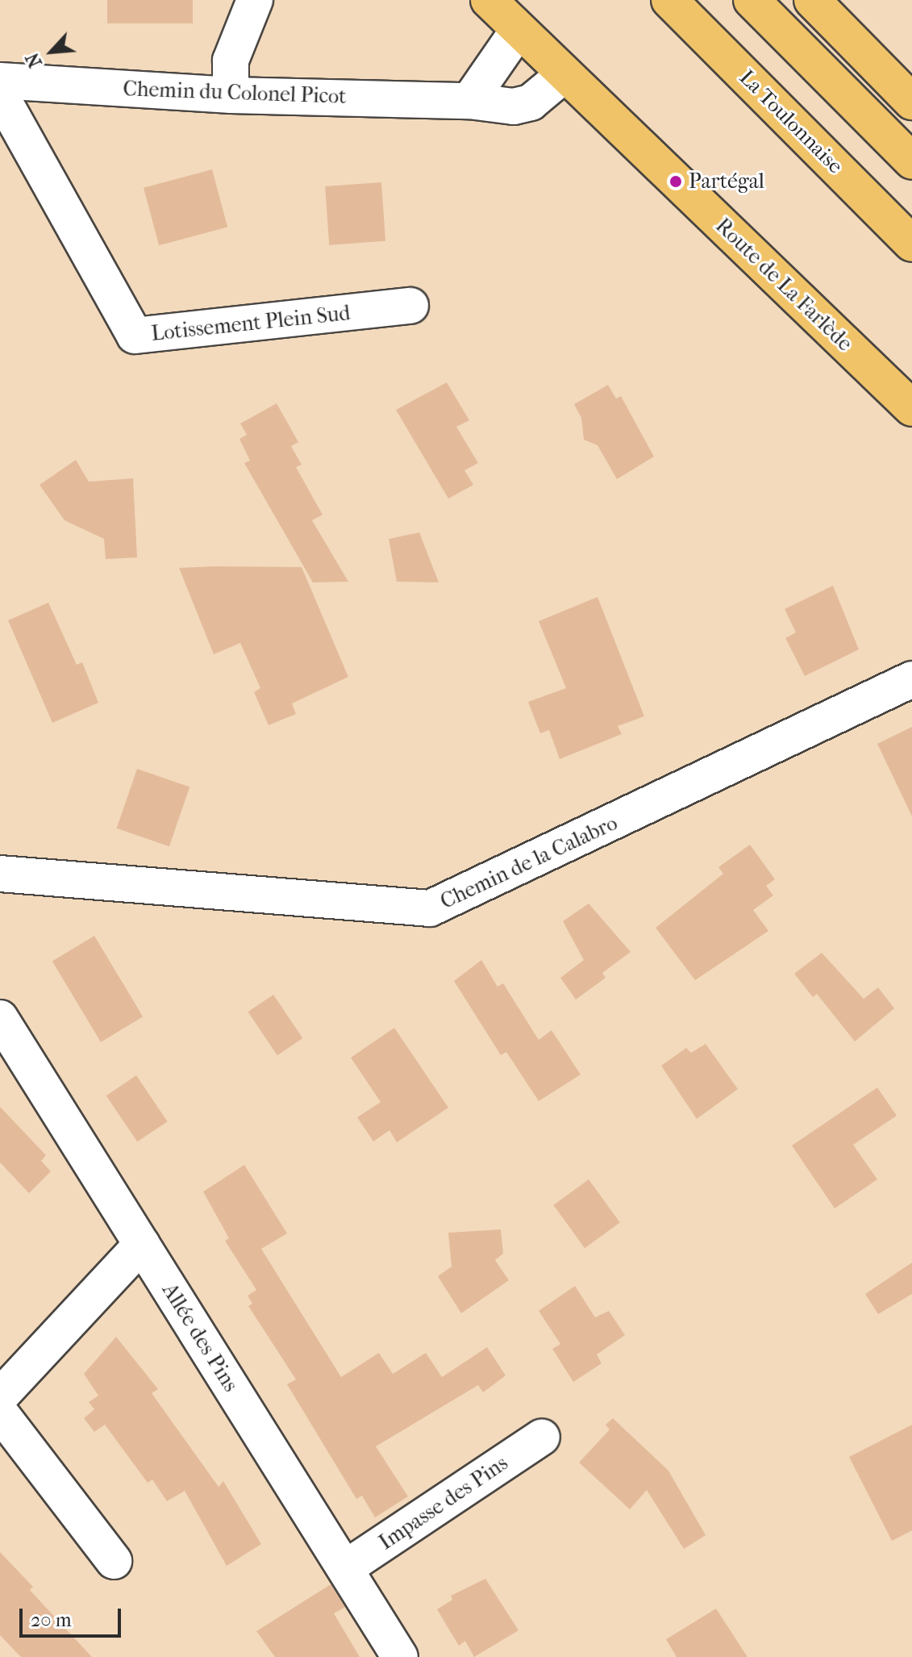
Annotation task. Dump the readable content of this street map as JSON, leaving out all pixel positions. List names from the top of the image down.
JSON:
{
  "streets": {
    "main road": ["La Toulonnaise", "Route de La Farlède"],
    "street": [
      "Chemin du Colonel Picot",
      "Lotissement Plein Sud",
      "Chemin de la Calabro",
      "Allée des Pins",
      "Impasse des Pins"
    ]
  },
  "crossings": [
    ["Chemin du Colonel Picot", "Route de La Farlède"],
    ["Allée des Pins", "Impasse des Pins"]
  ],
  "places": ["Partégal"],
  "scale_bar": "20 m",
  "north": "bottom left"
}
